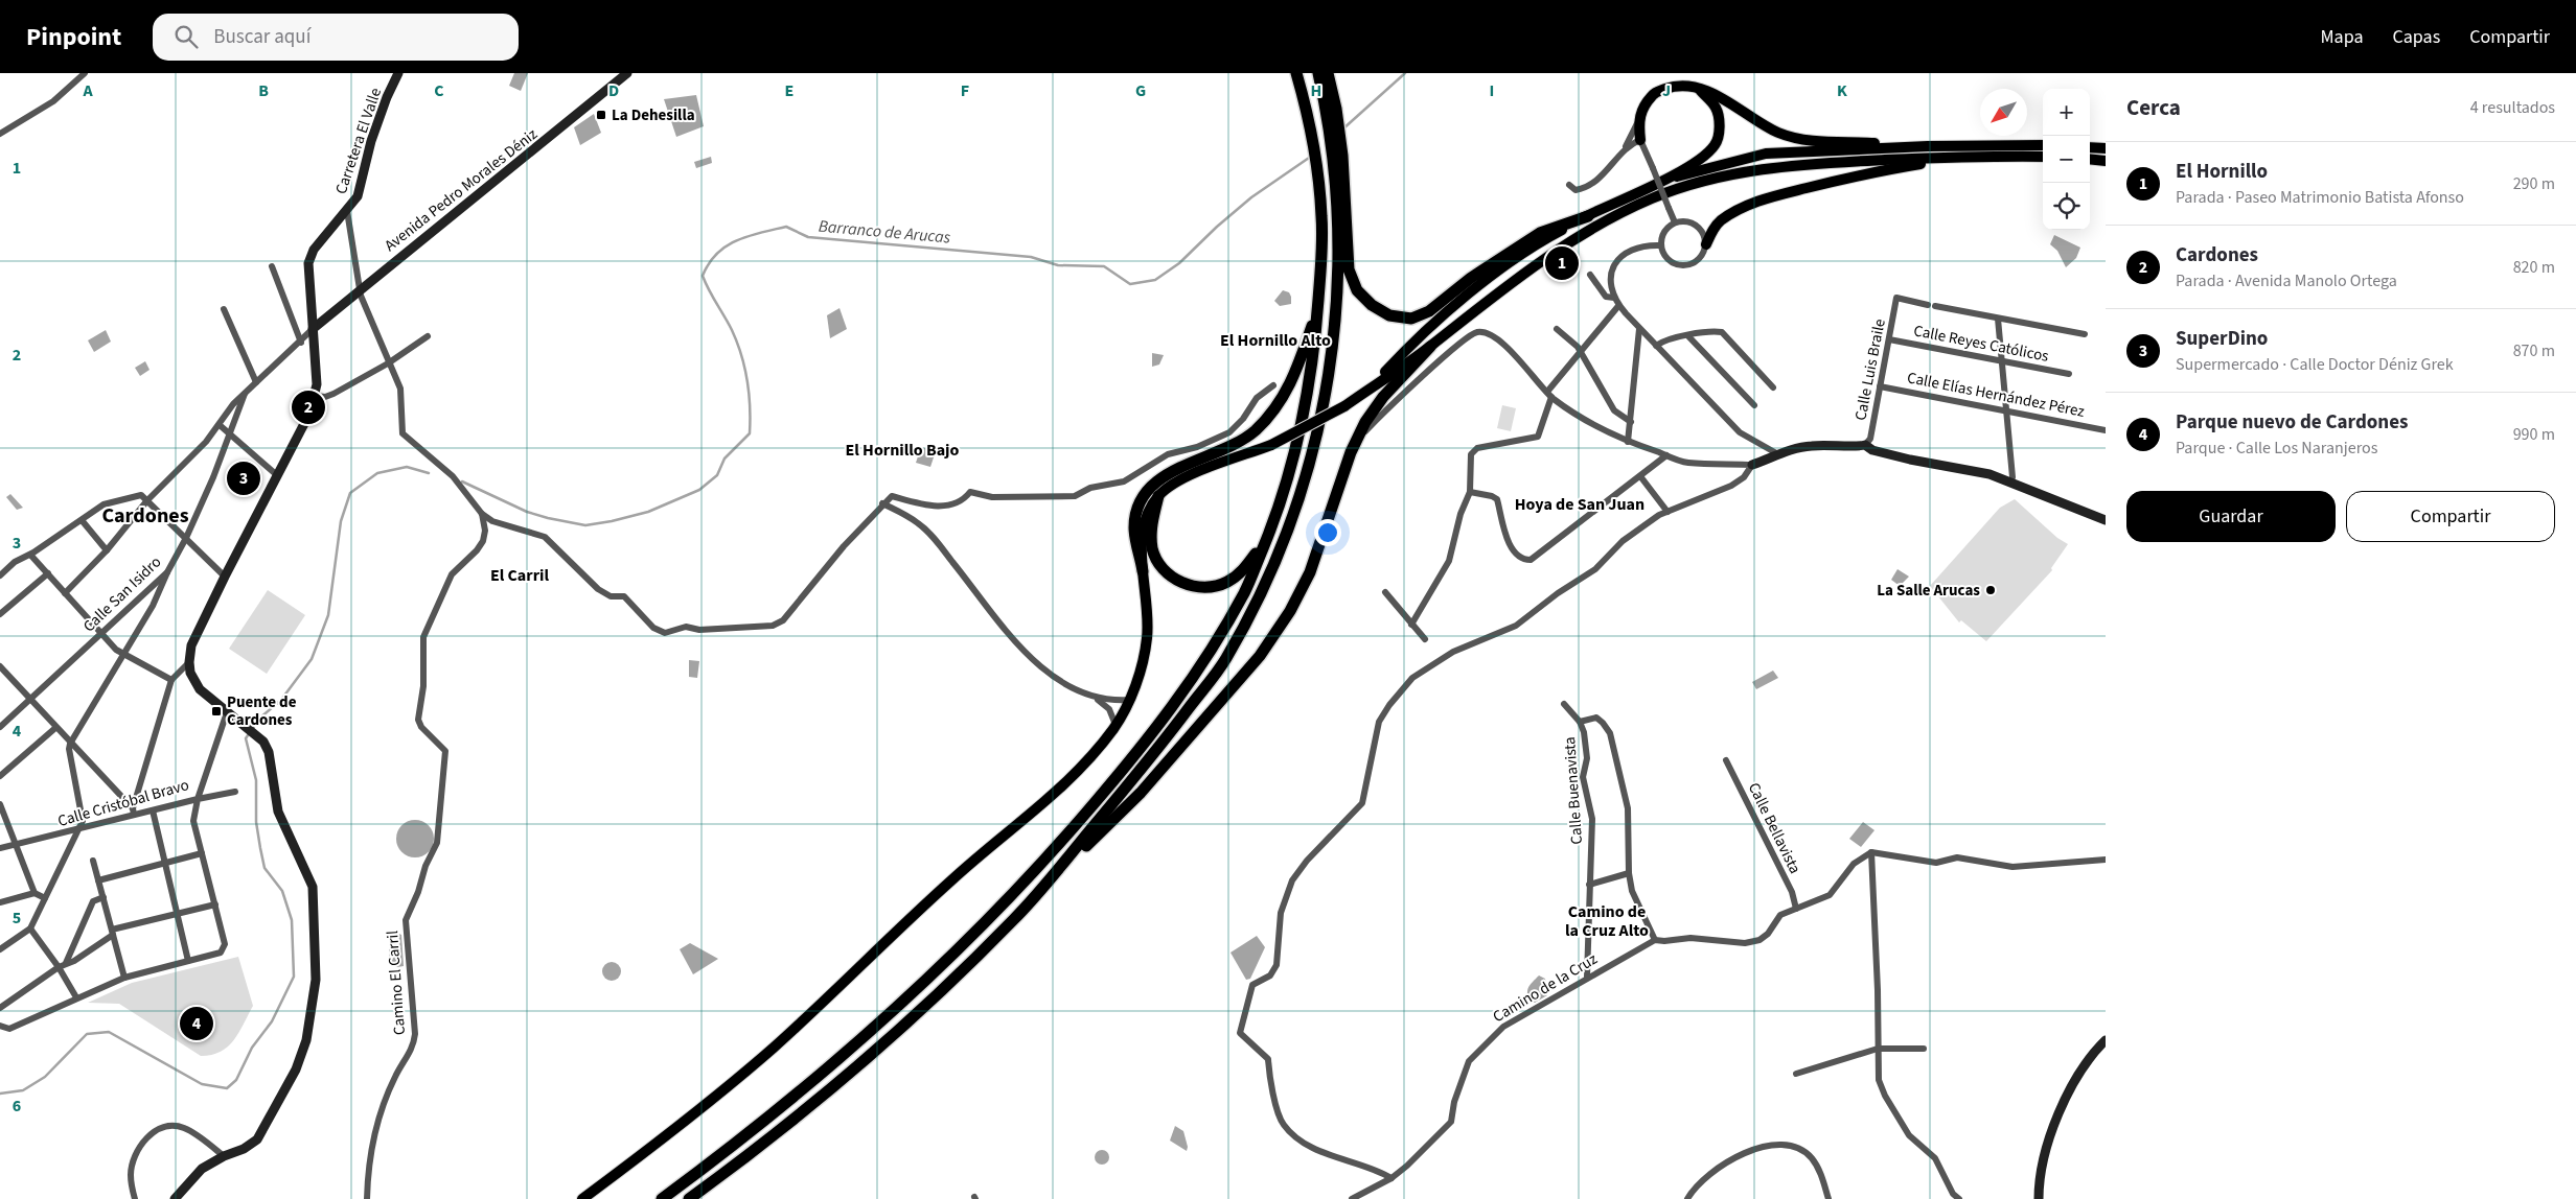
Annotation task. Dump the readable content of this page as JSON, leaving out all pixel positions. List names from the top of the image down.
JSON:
{
  "streets": {
    "street": [
      "Carretera El Valle",
      "Avenida Pedro Morales Déniz",
      "Calle Reyes Católicos",
      "Calle Luis Braile",
      "Calle Elías Hernández Pérez",
      "Calle San Isidro",
      "Calle Buenavista",
      "Calle Cristóbal Bravo",
      "Calle Bellavista",
      "Camino El Carril",
      "Camino de la Cruz"
    ]
  },
  "crossings": [
    ["Carretera El Valle", "Avenida Pedro Morales Déniz"],
    ["Calle Reyes Católicos", "Calle Luis Braile"],
    ["Calle Luis Braile", "Calle Elías Hernández Pérez"],
    ["Calle Buenavista", "Camino de la Cruz"],
    ["Calle Bellavista", "Camino de la Cruz"]
  ],
  "districts": [
    "El Hornillo Alto",
    "El Hornillo Bajo",
    "Hoya de San Juan",
    "Cardones",
    "El Carril",
    "Camino de la Cruz Alto"
  ],
  "water": ["Barranco de Arucas"],
  "places": {
    "transit": ["La Dehesilla", "Puente de Cardones"],
    "other": ["La Salle Arucas"]
  },
  "north": "bottom left",
  "page": {
    "header": "Pinpoint",
    "search": "Buscar aquí",
    "nav": ["Mapa", "Capas", "Compartir"],
    "heading": ["Cerca", "4 resultados"],
    "map_buttons": ["+", "−"],
    "list": [
      {
        "mark": "1",
        "name": "El Hornillo",
        "note": "Parada · Paseo Matrimonio Batista Afonso",
        "value": "290 m"
      },
      {
        "mark": "2",
        "name": "Cardones",
        "note": "Parada · Avenida Manolo Ortega",
        "value": "820 m"
      },
      {
        "mark": "3",
        "name": "SuperDino",
        "note": "Supermercado · Calle Doctor Déniz Grek",
        "value": "870 m"
      },
      {
        "mark": "4",
        "name": "Parque nuevo de Cardones",
        "note": "Parque · Calle Los Naranjeros",
        "value": "990 m"
      }
    ],
    "pins": [
      "1",
      "2",
      "3",
      "4"
    ],
    "buttons": ["Guardar", "Compartir"]
  },
  "grid": {
    "columns": [
      "A",
      "B",
      "C",
      "D",
      "E",
      "F",
      "G",
      "H",
      "I",
      "J",
      "K"
    ],
    "rows": [
      "1",
      "2",
      "3",
      "4",
      "5",
      "6"
    ]
  }
}
